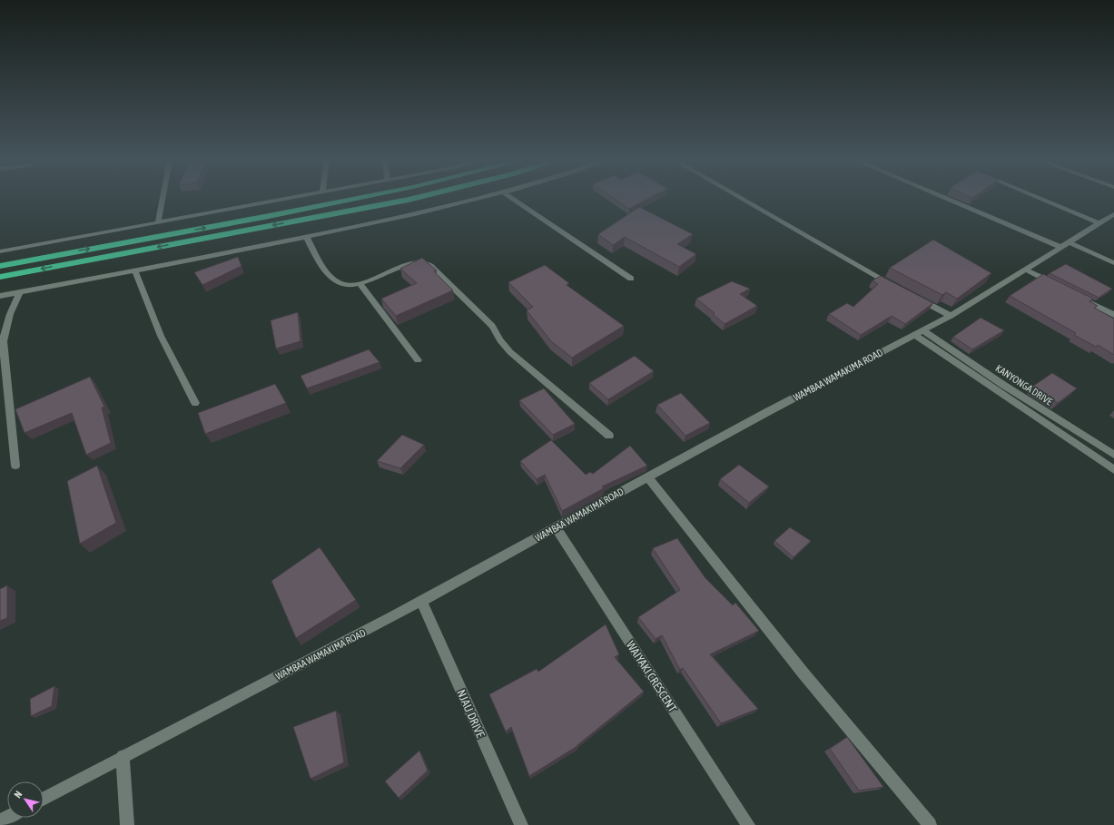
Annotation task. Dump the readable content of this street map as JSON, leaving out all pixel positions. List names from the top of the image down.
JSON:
{
  "streets": {
    "street": [
      "WAMBAA WAMAKIMA ROAD",
      "KANYONGA DRIVE",
      "WAIYAKI CRESCENT",
      "NJAU DRIVE"
    ]
  },
  "crossings": [
    ["WAMBAA WAMAKIMA ROAD", "KANYONGA DRIVE"],
    ["WAMBAA WAMAKIMA ROAD", "WAIYAKI CRESCENT"],
    ["WAMBAA WAMAKIMA ROAD", "NJAU DRIVE"]
  ],
  "north": "top left"
}
